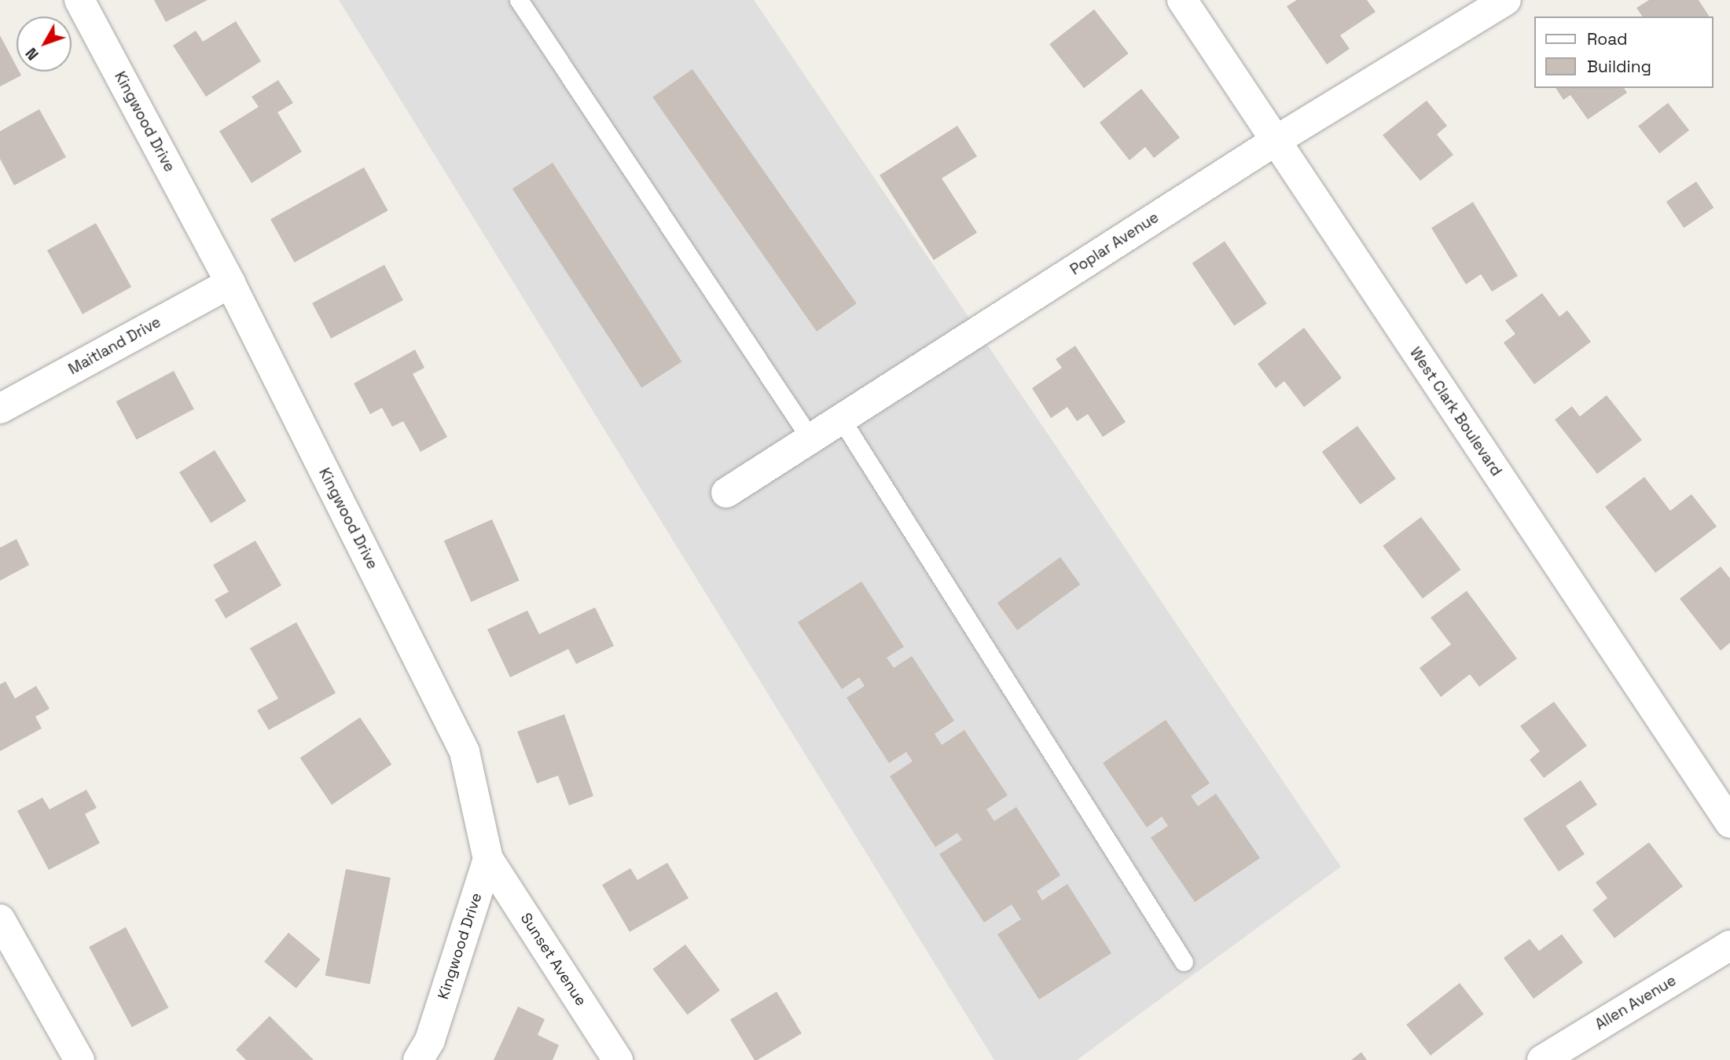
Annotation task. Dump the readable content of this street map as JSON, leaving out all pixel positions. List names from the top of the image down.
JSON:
{
  "streets": {
    "street": [
      "Kingwood Drive",
      "Poplar Avenue",
      "Maitland Drive",
      "West Clark Boulevard",
      "Sunset Avenue",
      "Allen Avenue"
    ]
  },
  "crossings": [
    ["Kingwood Drive", "Maitland Drive"],
    ["Kingwood Drive", "Sunset Avenue"],
    ["Poplar Avenue", "West Clark Boulevard"]
  ],
  "legend": ["Road", "Building"],
  "north": "bottom left"
}
